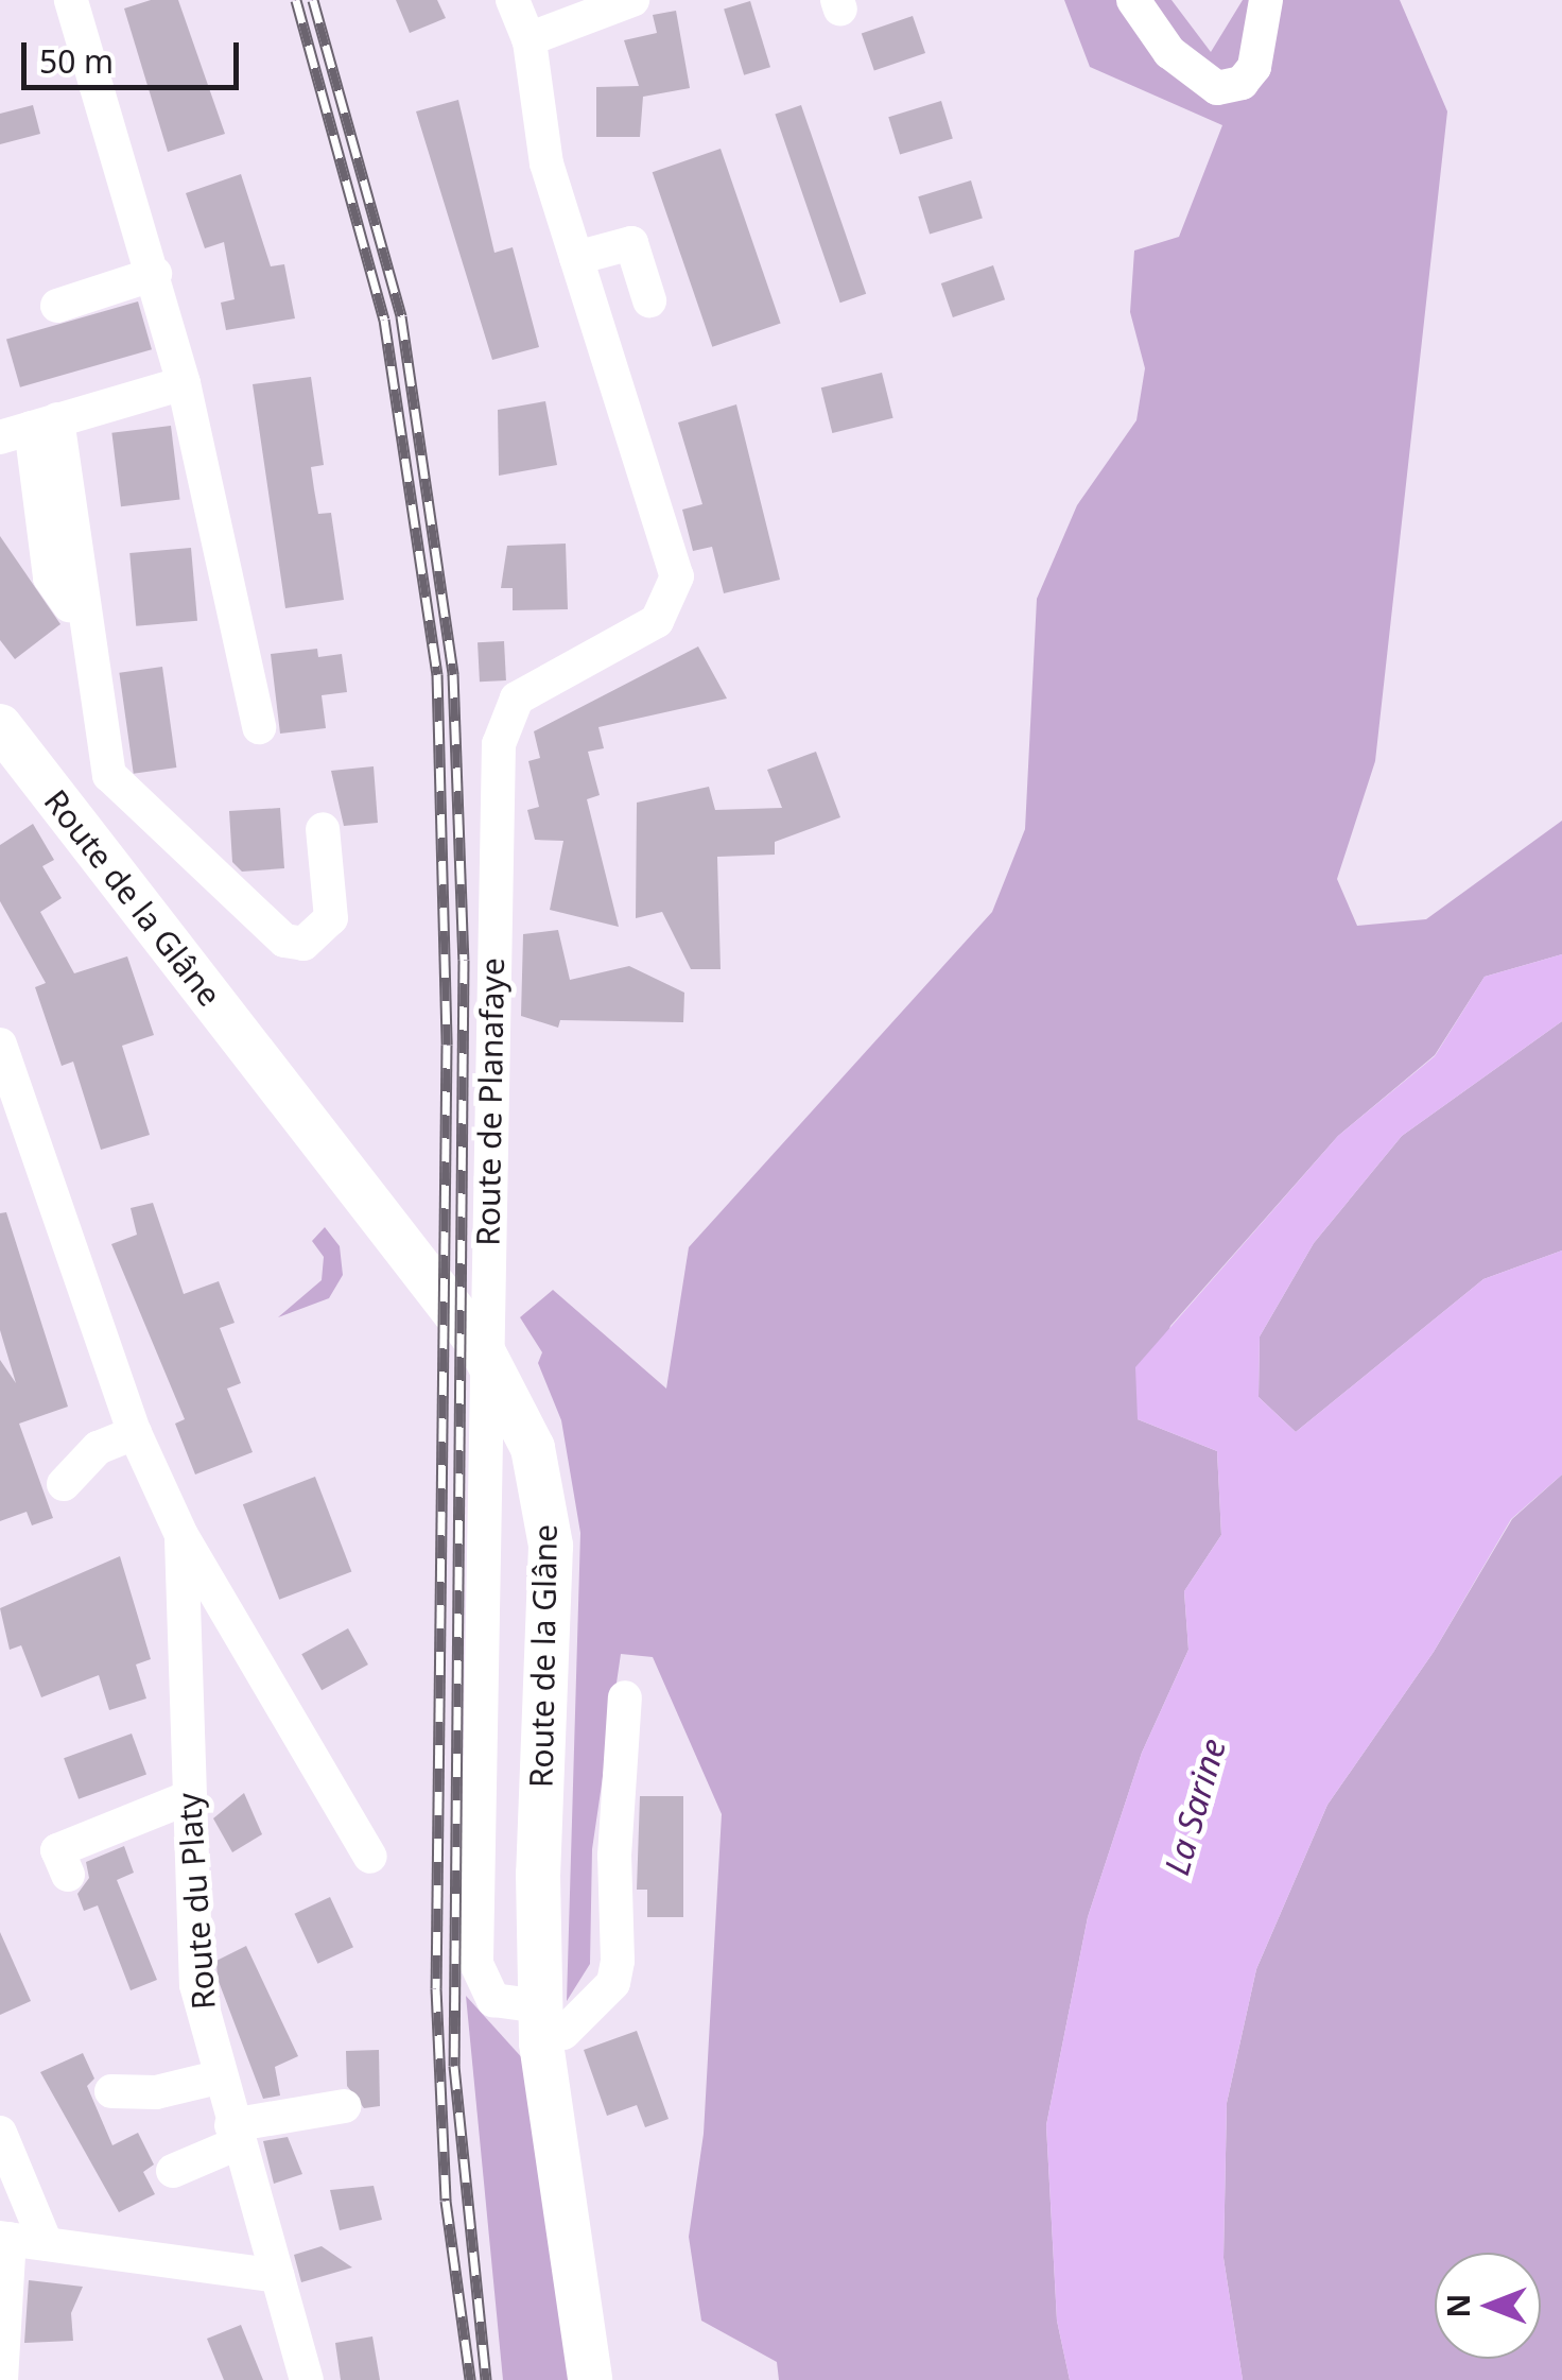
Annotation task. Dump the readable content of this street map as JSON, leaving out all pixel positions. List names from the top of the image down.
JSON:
{
  "streets": {
    "main road": ["Route de la Glâne"],
    "street": ["Route de Planafaye", "Route du Platy"]
  },
  "crossings": [
    ["Route de la Glâne", "Route de Planafaye"]
  ],
  "water": ["La Sarine"],
  "scale_bar": "50 m",
  "north": "left"
}
